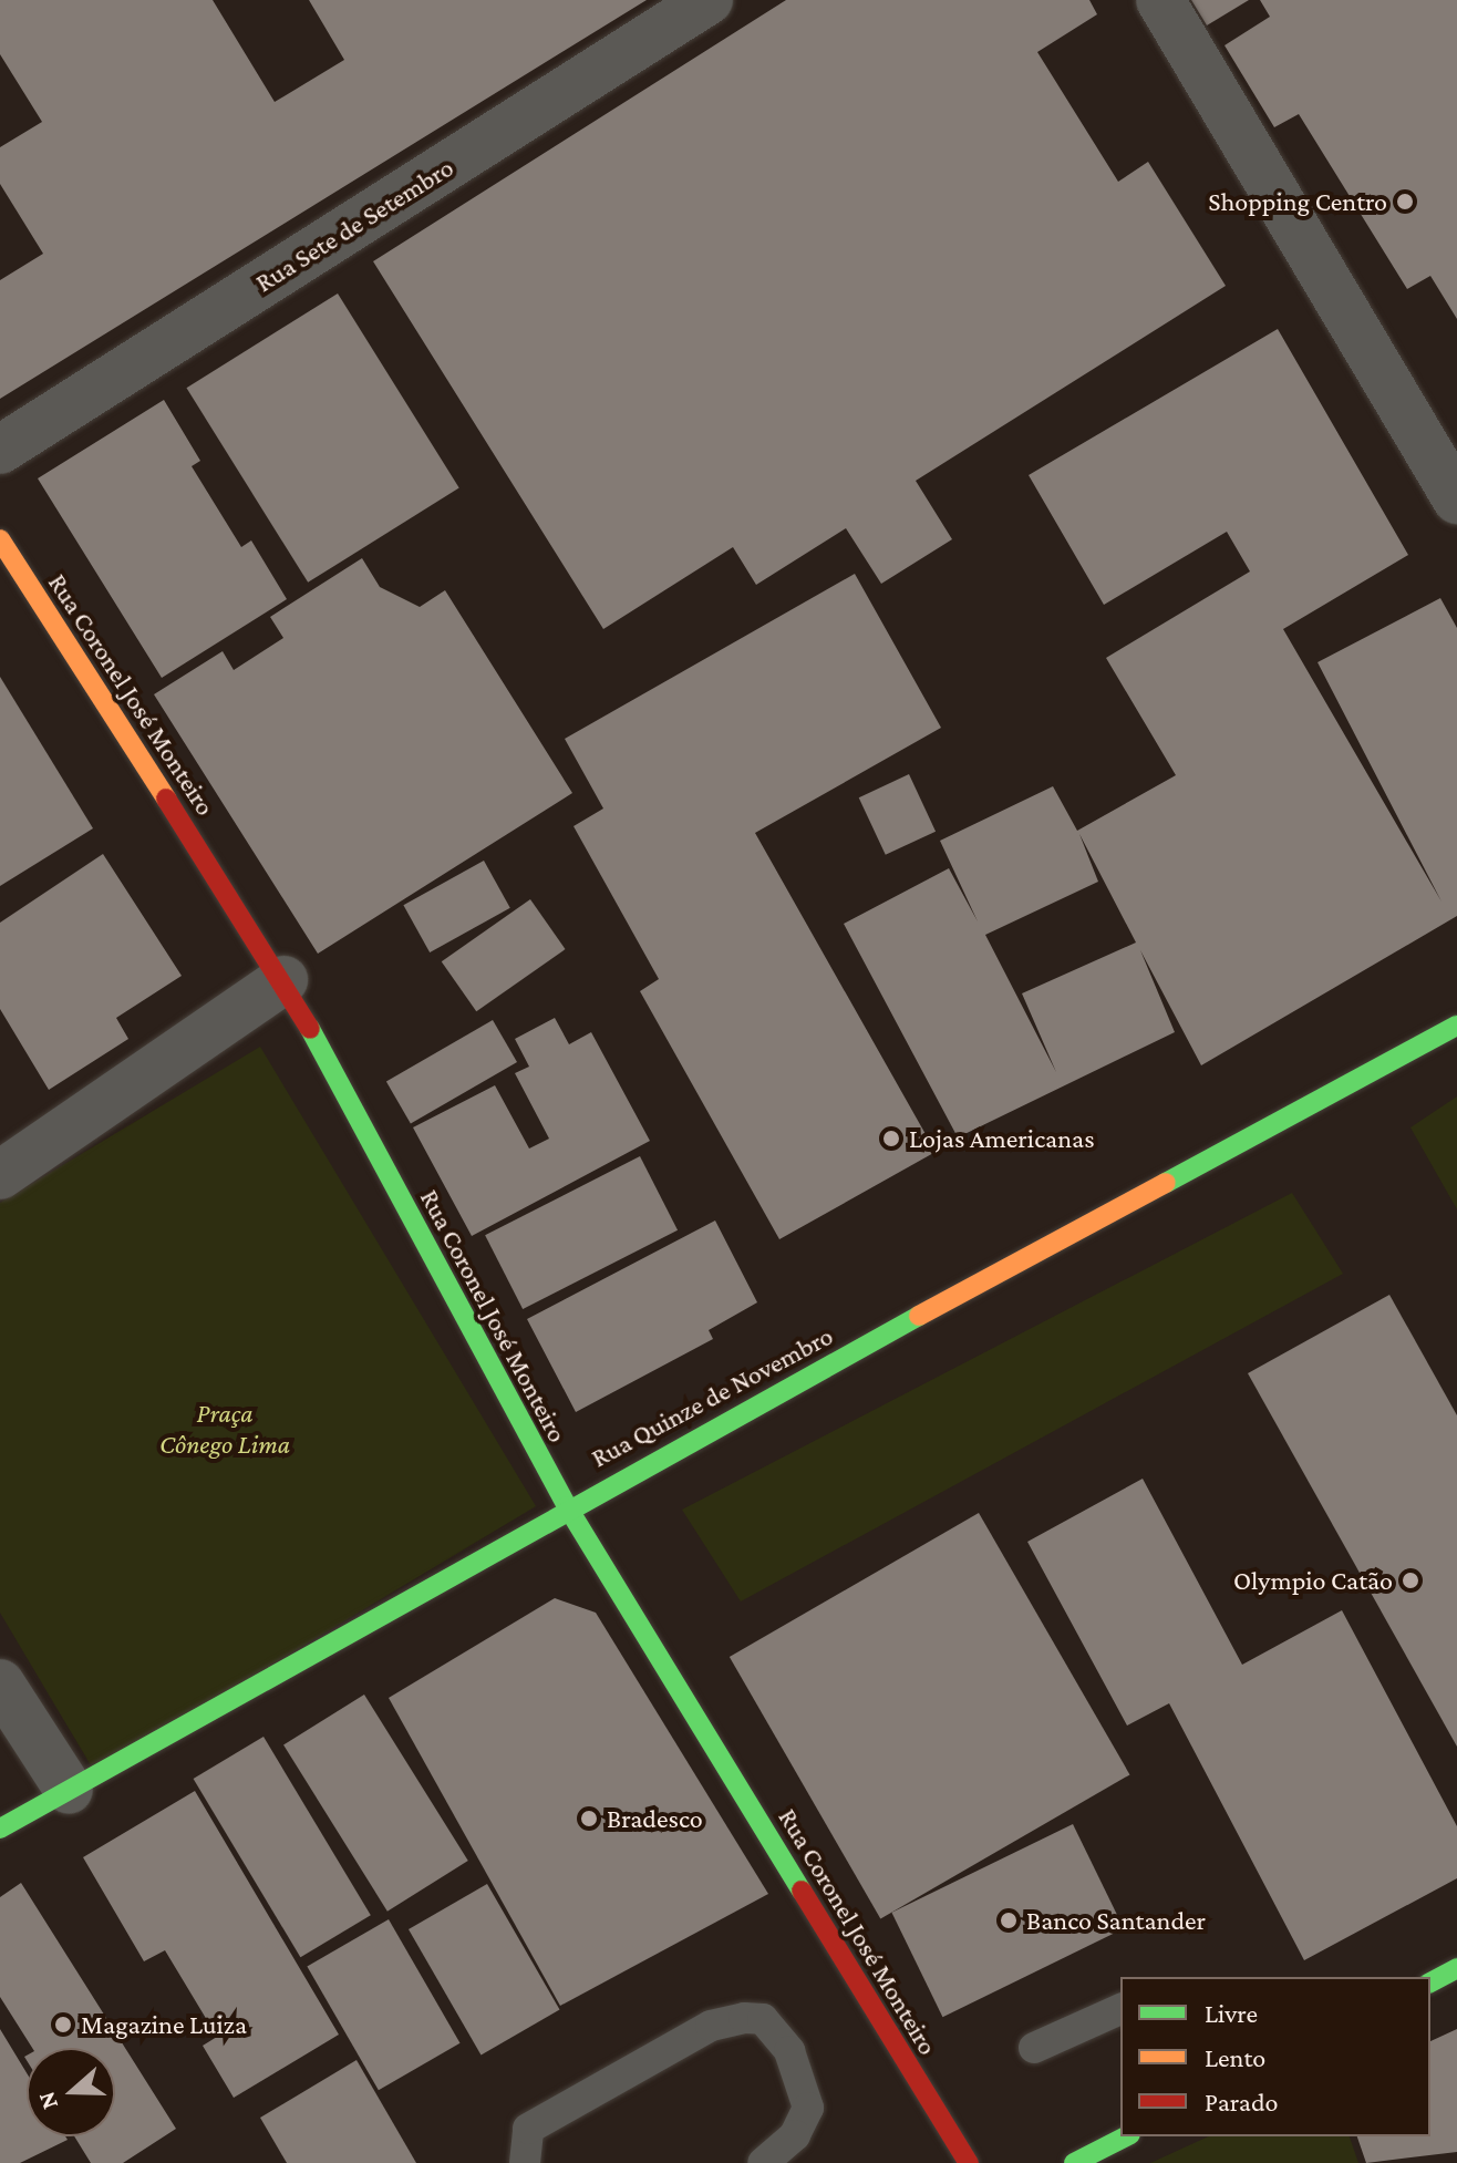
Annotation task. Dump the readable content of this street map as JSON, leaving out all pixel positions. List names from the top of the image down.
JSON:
{
  "streets": {
    "street": ["Rua Sete de Setembro", "Rua Coronel José Monteiro", "Rua Quinze de Novembro"]
  },
  "crossings": [
    ["Rua Coronel José Monteiro", "Rua Quinze de Novembro"]
  ],
  "parks": ["Praça Cônego Lima"],
  "places": [
    "Shopping Centro",
    "Lojas Americanas",
    "Olympio Catão",
    "Bradesco",
    "Banco Santander",
    "Magazine Luiza"
  ],
  "legend": ["Livre", "Lento", "Parado"],
  "north": "left"
}
